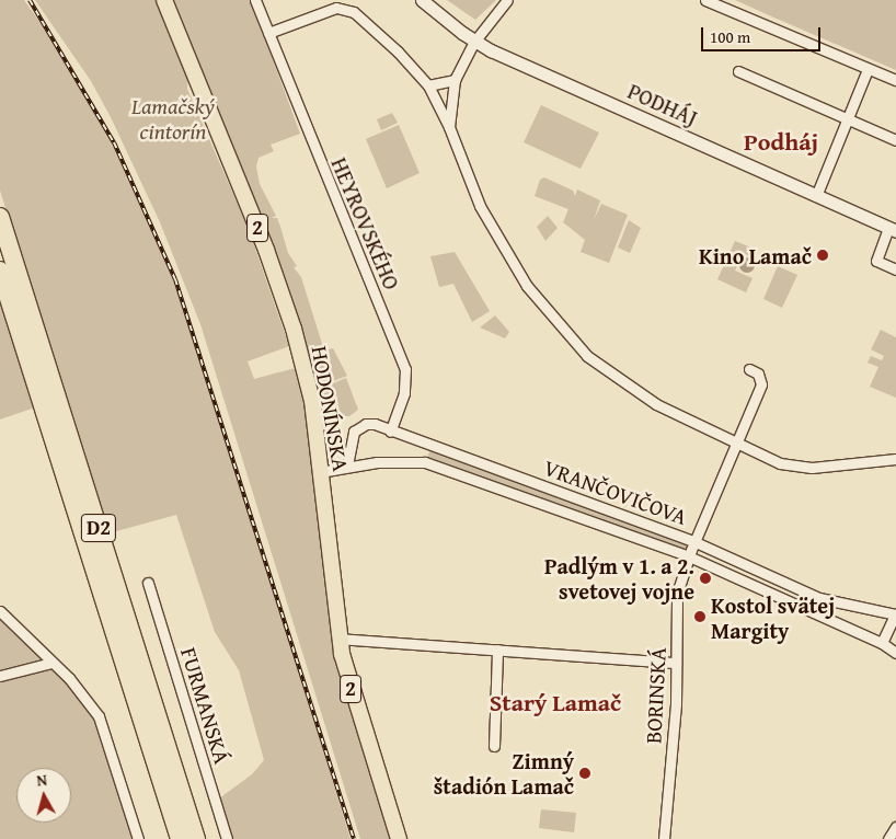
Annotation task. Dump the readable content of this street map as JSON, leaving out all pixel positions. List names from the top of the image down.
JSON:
{
  "streets": {
    "highway": ["D2"],
    "main road": ["2", "HODONÍNSKA"],
    "street": [
      "PODHÁJ",
      "HEYROVSKÉHO",
      "VRANČOVIČOVA",
      "BORINSKÁ",
      "FURMANSKÁ"
    ]
  },
  "crossings": [
    ["HEYROVSKÉHO", "VRANČOVIČOVA"],
    ["HODONÍNSKA", "VRANČOVIČOVA"],
    ["VRANČOVIČOVA", "BORINSKÁ"]
  ],
  "districts": ["Podháj", "Starý Lamač"],
  "parks": ["Lamačský cintorín"],
  "places": [
    "Kino Lamač",
    "Padlým v 1. a 2. svetovej vojne",
    "Kostol svätej Margity",
    "Zimný štadión Lamač"
  ],
  "scale_bar": "100 m",
  "north": "top"
}
